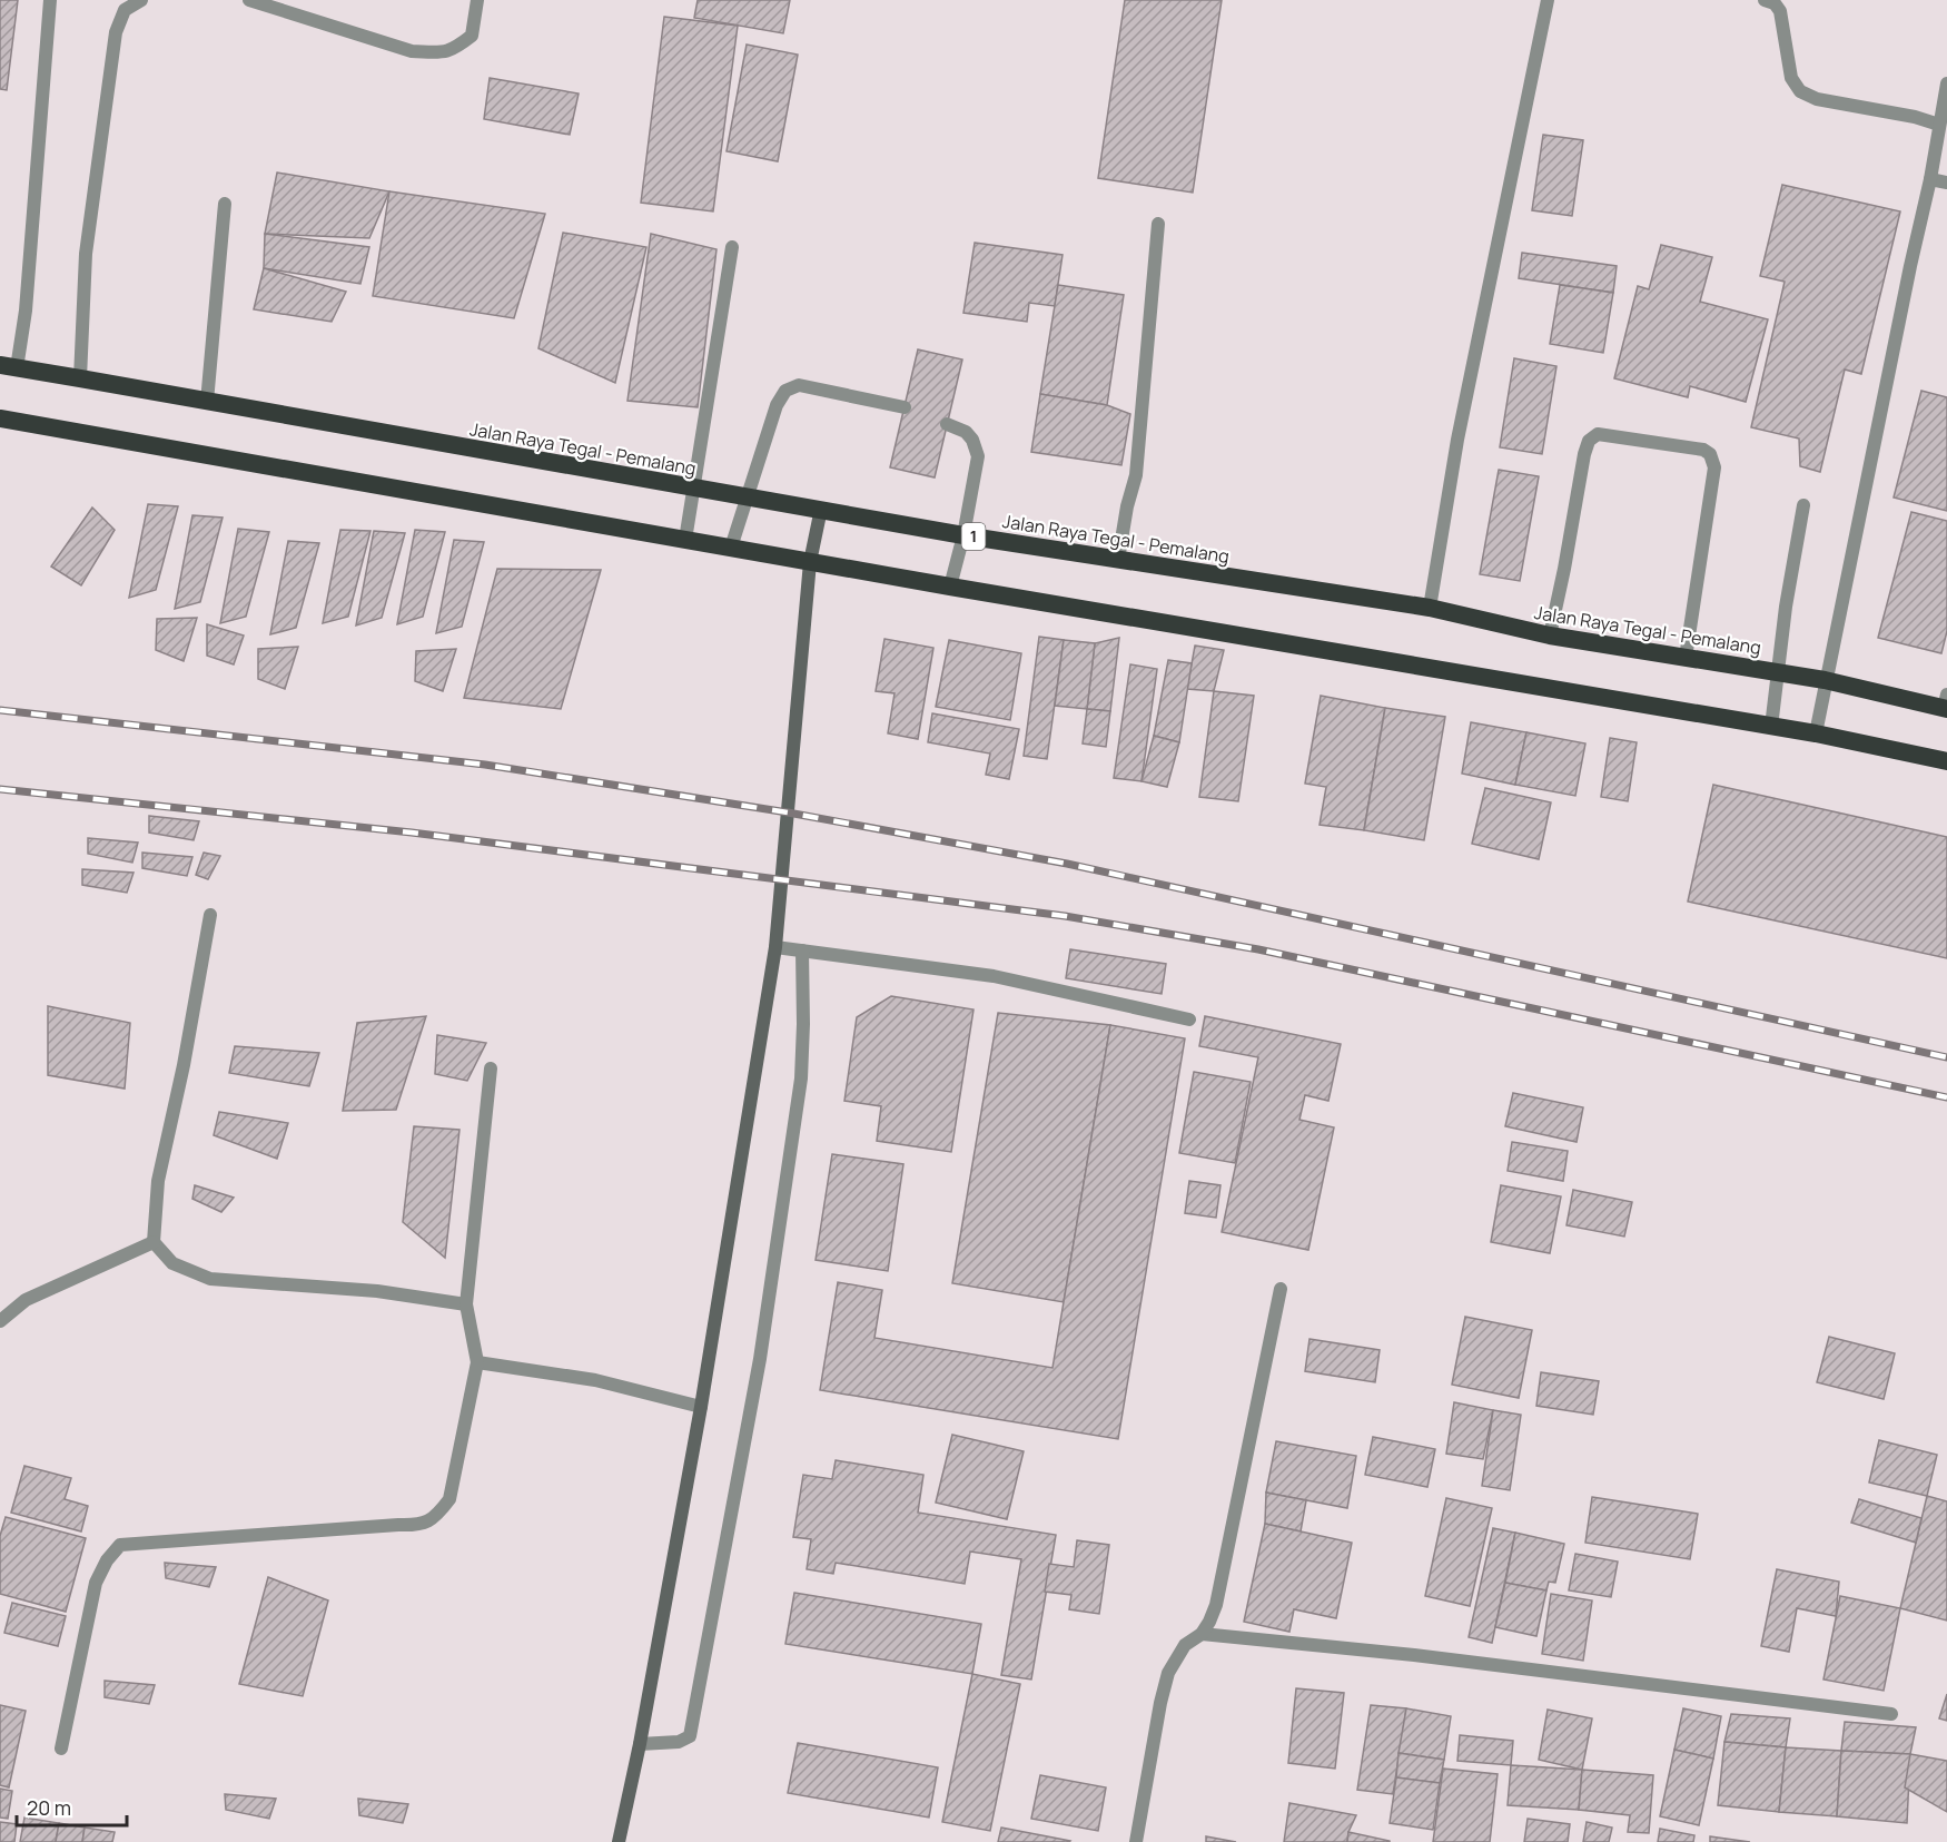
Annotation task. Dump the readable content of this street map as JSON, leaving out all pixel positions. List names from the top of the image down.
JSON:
{
  "streets": {
    "highway": ["Jalan Raya Tegal - Pemalang", "1"]
  },
  "scale_bar": "20 m"
}
